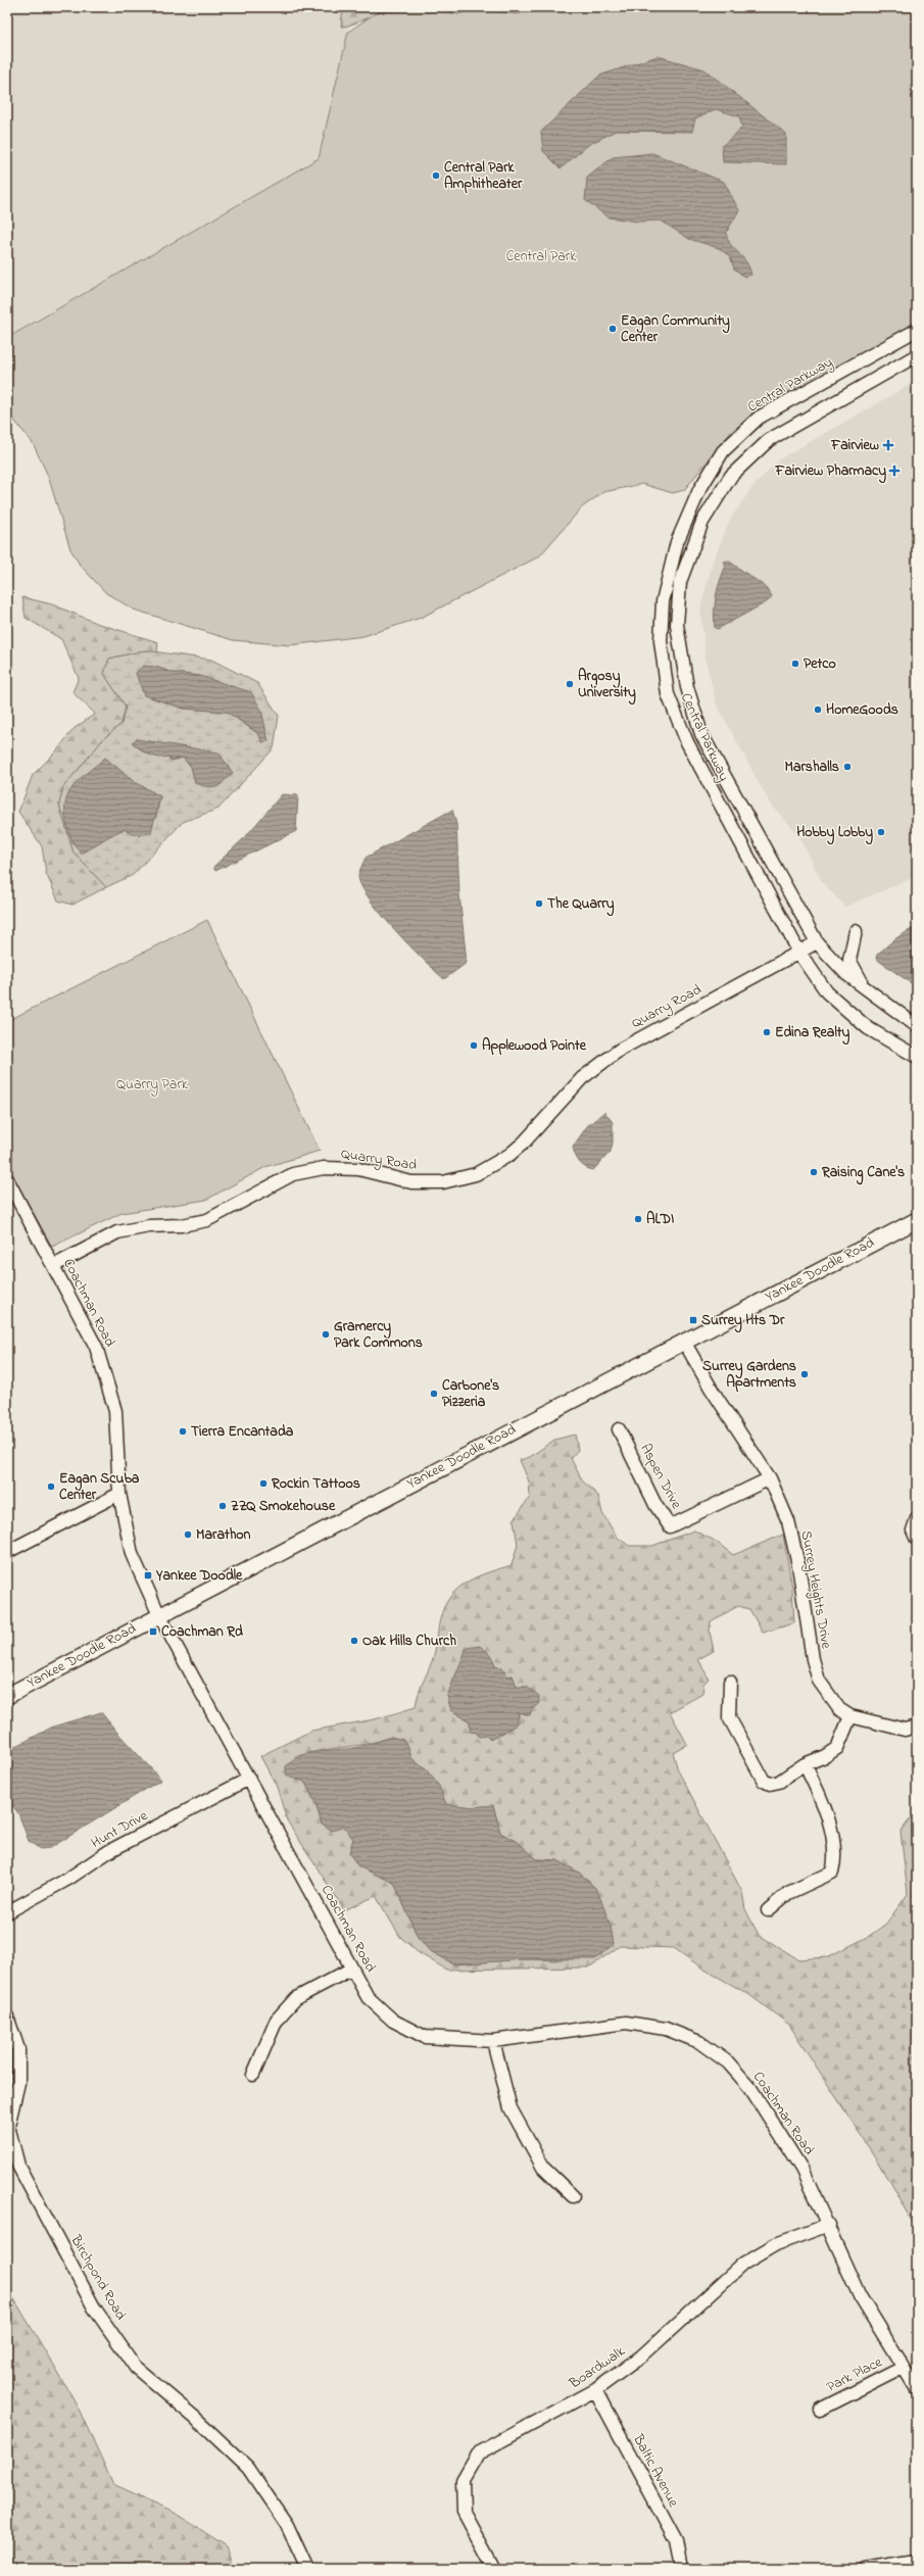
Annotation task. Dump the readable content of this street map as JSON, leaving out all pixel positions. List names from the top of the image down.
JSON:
{
  "streets": {
    "main road": ["Yankee Doodle Road"],
    "street": [
      "Central Parkway",
      "Quarry Road",
      "Coachman Road",
      "Aspen Drive",
      "Surrey Heights Drive",
      "Hunt Drive",
      "Birchpond Road",
      "Boardwalk",
      "Park Place",
      "Baltic Avenue"
    ]
  },
  "crossings": [
    ["Central Parkway", "Quarry Road"],
    ["Quarry Road", "Coachman Road"],
    ["Yankee Doodle Road", "Coachman Road"],
    ["Yankee Doodle Road", "Surrey Heights Drive"],
    ["Coachman Road", "Hunt Drive"],
    ["Coachman Road", "Boardwalk"],
    ["Coachman Road", "Park Place"],
    ["Aspen Drive", "Surrey Heights Drive"],
    ["Boardwalk", "Baltic Avenue"]
  ],
  "parks": ["Central Park", "Quarry Park"],
  "places": {
    "other": [
      "Central Park Amphitheater",
      "Eagan Community Center",
      "Petco",
      "Argosy University",
      "HomeGoods",
      "Marshalls",
      "Hobby Lobby",
      "The Quarry",
      "Edina Realty",
      "Applewood Pointe",
      "Raising Cane's",
      "ALDI",
      "Gramercy Park Commons",
      "Surrey Gardens Apartments",
      "Carbone's Pizzeria",
      "Tierra Encantada",
      "Rockin Tattoos",
      "Eagan Scuba Center",
      "ZZQ Smokehouse",
      "Marathon",
      "Oak Hills Church"
    ],
    "health": ["Fairview", "Fairview Pharmacy"],
    "transit": ["Surrey Hts Dr", "Yankee Doodle", "Coachman Rd"]
  }
}
